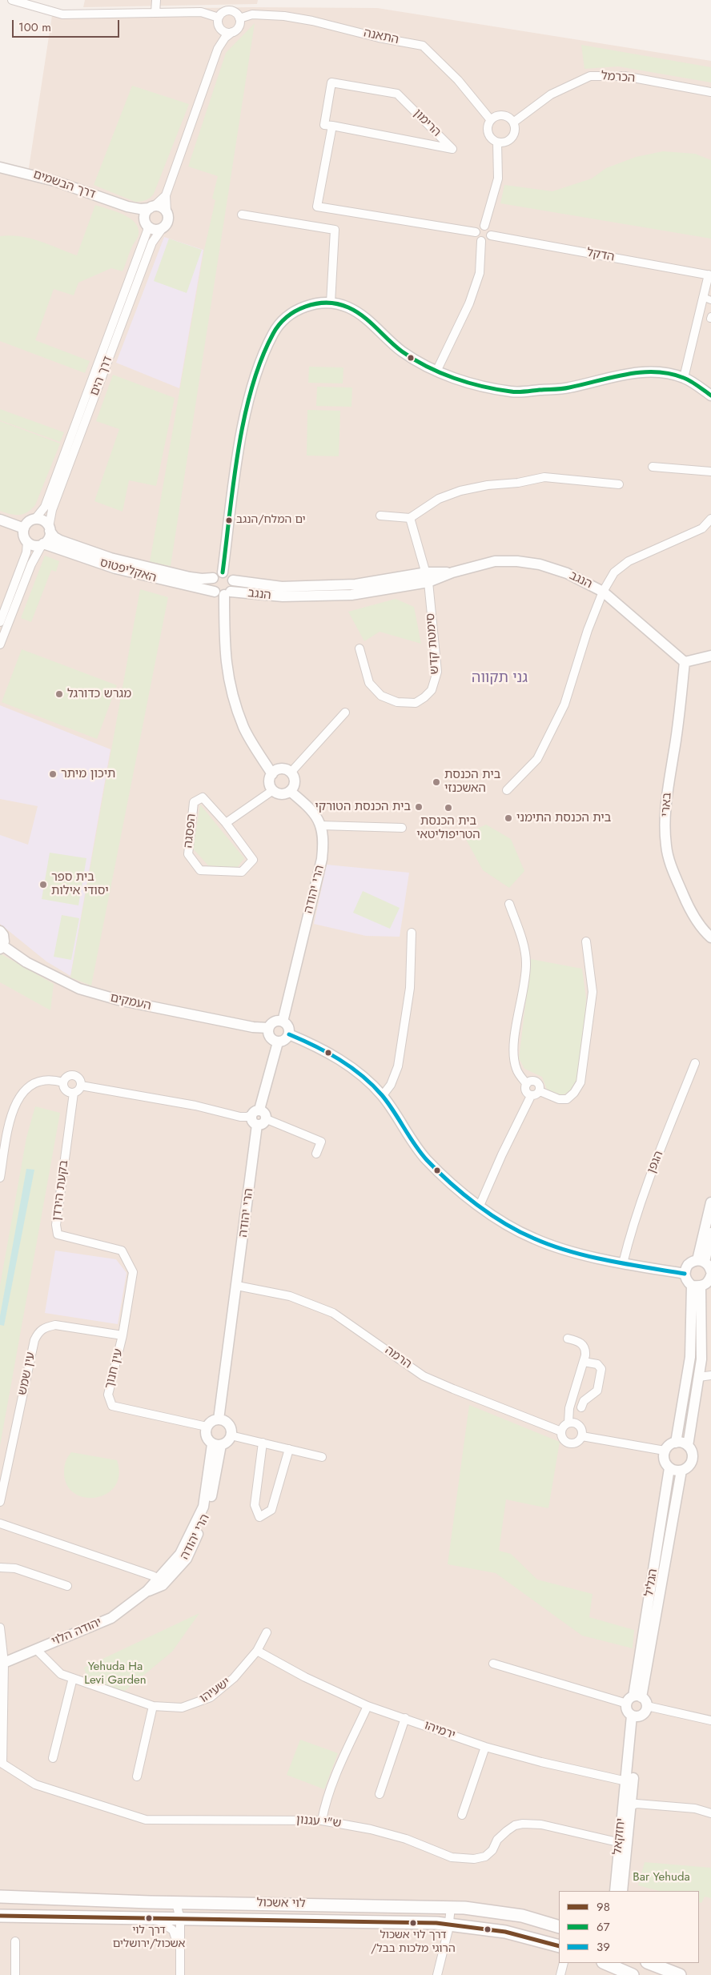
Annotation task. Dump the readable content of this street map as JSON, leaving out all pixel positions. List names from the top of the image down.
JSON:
{
  "streets": {
    "main road": ["לוי אשכול"],
    "street": [
      "התאנה",
      "הכרמל",
      "הרימון",
      "דרך הבשמים",
      "הדקל",
      "דרך הים",
      "האקליפטוס",
      "הנגב",
      "סימטת קדש",
      "בארי",
      "הפסגה",
      "הרי יהודה",
      "העמקים",
      "הגפן",
      "בקעת הירדן",
      "הרמה",
      "עין חנוך",
      "עין שמש",
      "הגליל",
      "יהודה הלוי",
      "ישעיהו",
      "ירמיהו",
      "ש\"י עגנון",
      "יחזקאל"
    ]
  },
  "crossings": [
    ["התאנה", "הכרמל"],
    ["דרך הבשמים", "דרך הים"],
    ["דרך הים", "האקליפטוס"],
    ["האקליפטוס", "הנגב"],
    ["הנגב", "סימטת קדש"],
    ["הנגב", "בארי"],
    ["הרי יהודה", "העמקים"],
    ["הרי יהודה", "הרמה"],
    ["הרי יהודה", "עין חנוך"],
    ["הרי יהודה", "יהודה הלוי"],
    ["בקעת הירדן", "עין חנוך"],
    ["עין חנוך", "עין שמש"],
    ["יהודה הלוי", "ישעיהו"],
    ["ישעיהו", "ירמיהו"],
    ["ירמיהו", "יחזקאל"],
    ["ש\"י עגנון", "יחזקאל"]
  ],
  "districts": ["גני תקווה"],
  "parks": ["Yehuda Ha Levi Garden", "Bar Yehuda"],
  "places": [
    "ים המלח/הנגב",
    "מגרש כדורגל",
    "תיכון מיתר",
    "בית הכנסת האשכנזי",
    "בית הכנסת הטורקי",
    "בית הכנסת הטריפוליטאי",
    "בית הכנסת התימני",
    "בית ספר יסודי אילות",
    "דרך לוי אשכול/ירושלים",
    "דרך לוי אשכול /הרוגי מלכות בבל"
  ],
  "lines": ["transit line 67", "transit line 39", "transit line 98"],
  "legend": ["98", "67", "39"],
  "scale_bar": "100 m"
}
